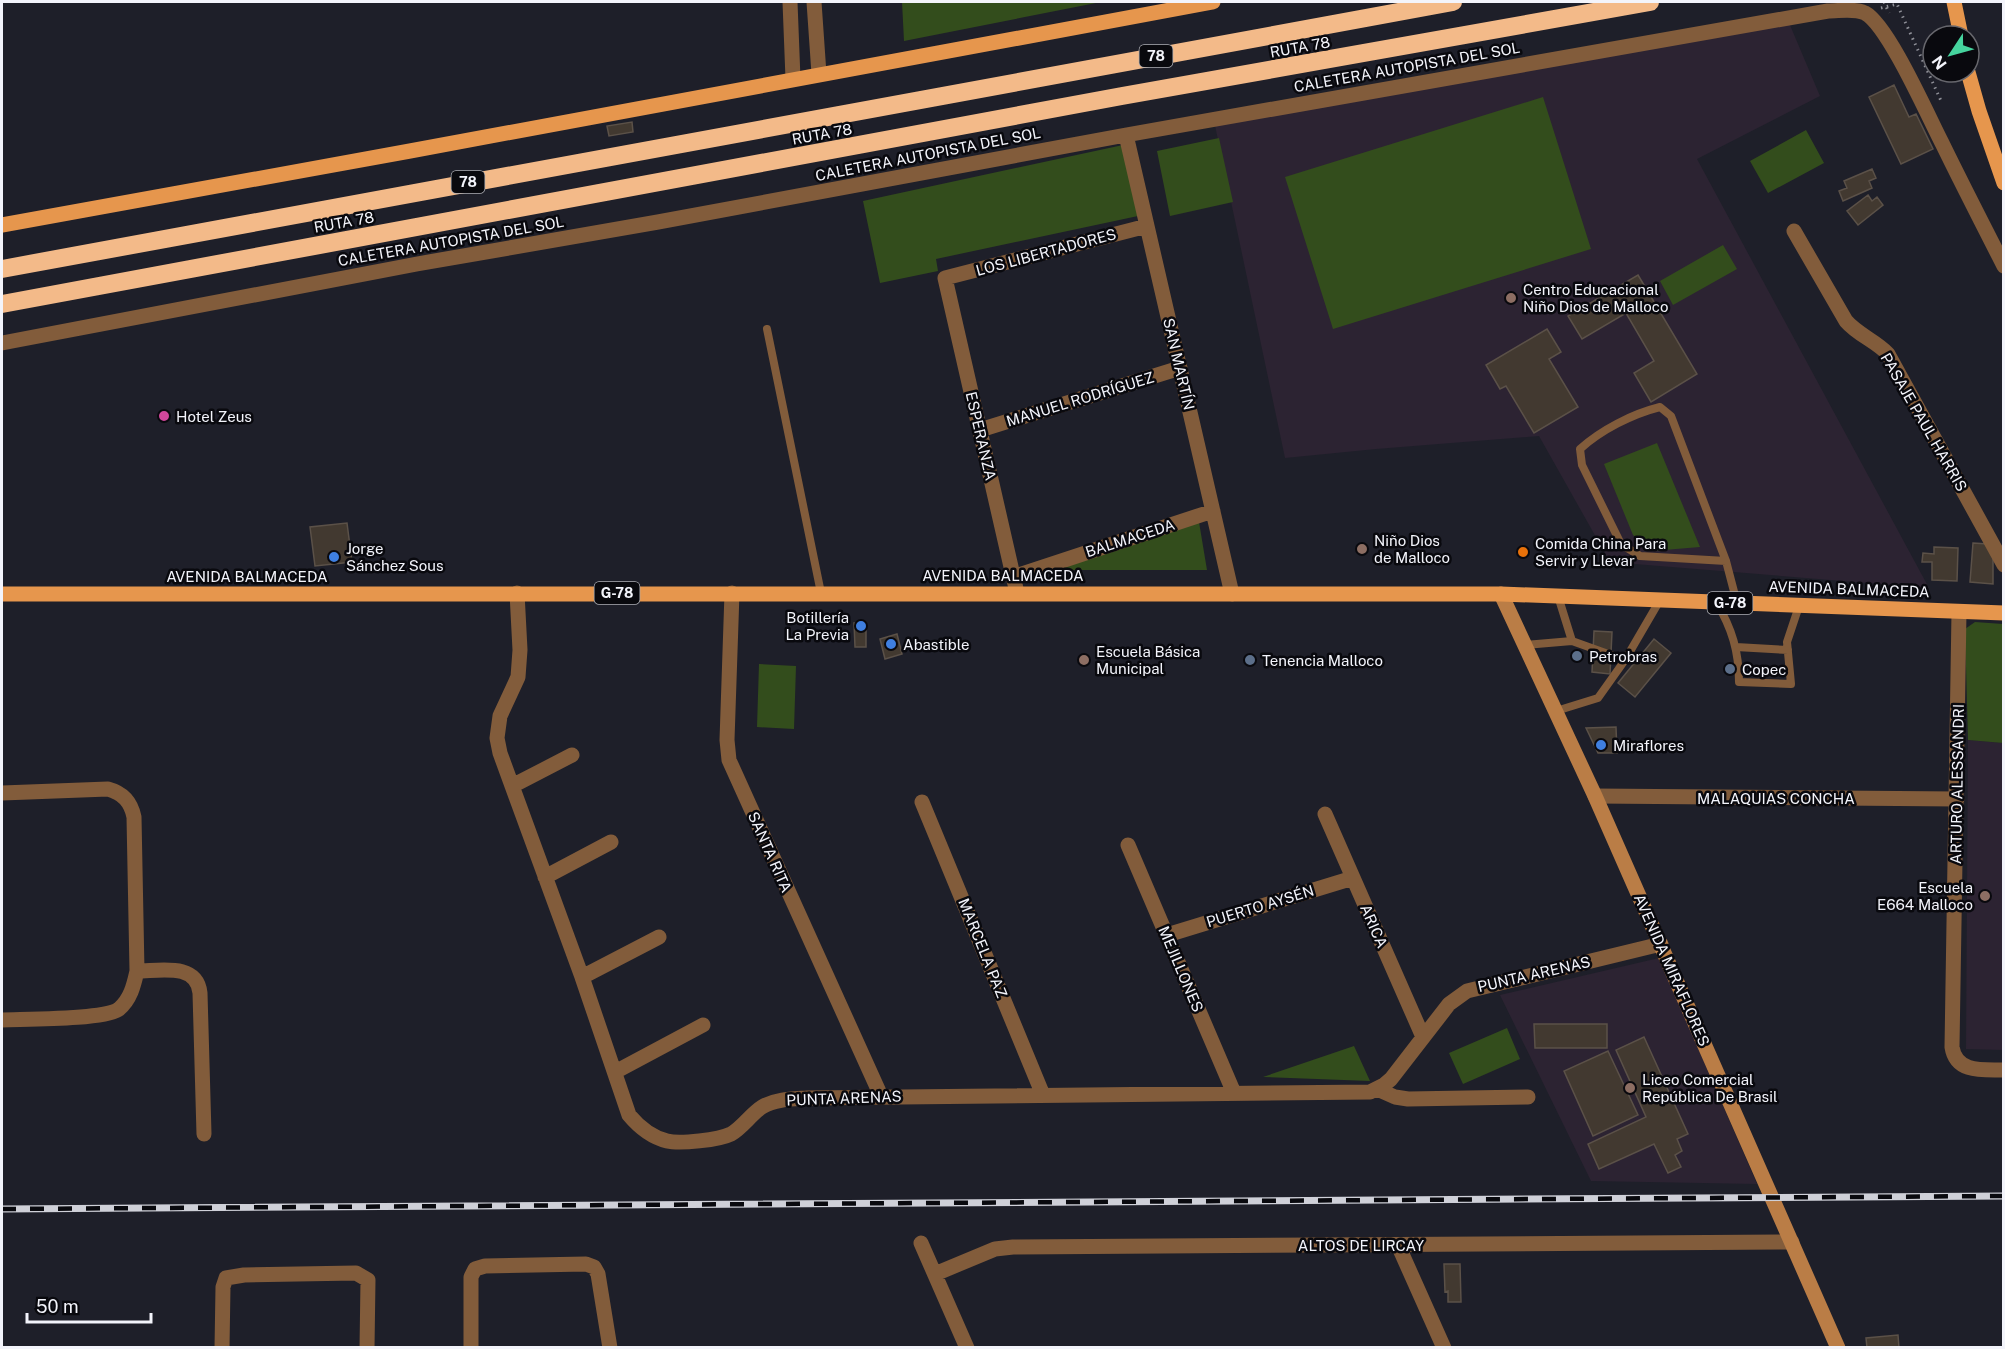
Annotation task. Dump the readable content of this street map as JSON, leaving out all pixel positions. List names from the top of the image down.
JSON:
{
  "streets": {
    "highway": ["RUTA 78", "78"],
    "main road": ["AVENIDA BALMACEDA", "G-78", "AVENIDA MIRAFLORES"],
    "street": [
      "CALETERA AUTOPISTA DEL SOL",
      "LOS LIBERTADORES",
      "SAN MARTÍN",
      "MANUEL RODRÍGUEZ",
      "PASAJE PAUL HARRIS",
      "ESPERANZA",
      "BALMACEDA",
      "ARTURO ALESSANDRI",
      "MALAQUIAS CONCHA",
      "SANTA RITA",
      "PUERTO AYSÉN",
      "ARICA",
      "MARCELA PAZ",
      "MEJILLONES",
      "PUNTA ARENAS",
      "ALTOS DE LIRCAY"
    ]
  },
  "crossings": [
    ["CALETERA AUTOPISTA DEL SOL", "SAN MARTÍN"],
    ["LOS LIBERTADORES", "SAN MARTÍN"],
    ["LOS LIBERTADORES", "ESPERANZA"],
    ["SAN MARTÍN", "MANUEL RODRÍGUEZ"],
    ["SAN MARTÍN", "BALMACEDA"],
    ["SAN MARTÍN", "AVENIDA BALMACEDA"],
    ["MANUEL RODRÍGUEZ", "ESPERANZA"],
    ["ESPERANZA", "BALMACEDA"],
    ["ESPERANZA", "AVENIDA BALMACEDA"],
    ["AVENIDA BALMACEDA", "ARTURO ALESSANDRI"],
    ["AVENIDA BALMACEDA", "SANTA RITA"],
    ["AVENIDA BALMACEDA", "AVENIDA MIRAFLORES"],
    ["AVENIDA BALMACEDA", "PUNTA ARENAS"],
    ["ARTURO ALESSANDRI", "MALAQUIAS CONCHA"],
    ["MALAQUIAS CONCHA", "AVENIDA MIRAFLORES"],
    ["SANTA RITA", "PUNTA ARENAS"],
    ["PUERTO AYSÉN", "ARICA"],
    ["PUERTO AYSÉN", "MEJILLONES"],
    ["ARICA", "PUNTA ARENAS"],
    ["MARCELA PAZ", "PUNTA ARENAS"],
    ["MEJILLONES", "PUNTA ARENAS"],
    ["AVENIDA MIRAFLORES", "PUNTA ARENAS"],
    ["AVENIDA MIRAFLORES", "ALTOS DE LIRCAY"]
  ],
  "places": [
    "Centro Educacional Niño Dios de Malloco",
    "Hotel Zeus",
    "Niño Dios de Malloco",
    "Comida China Para Servir y Llevar",
    "Jorge Sánchez Sous",
    "Botillería La Previa",
    "Abastible",
    "Petrobras",
    "Escuela Básica Municipal",
    "Tenencia Malloco",
    "Copec",
    "Miraflores",
    "Escuela E664 Malloco",
    "Liceo Comercial República De Brasil"
  ],
  "scale_bar": "50 m",
  "north": "bottom left"
}
